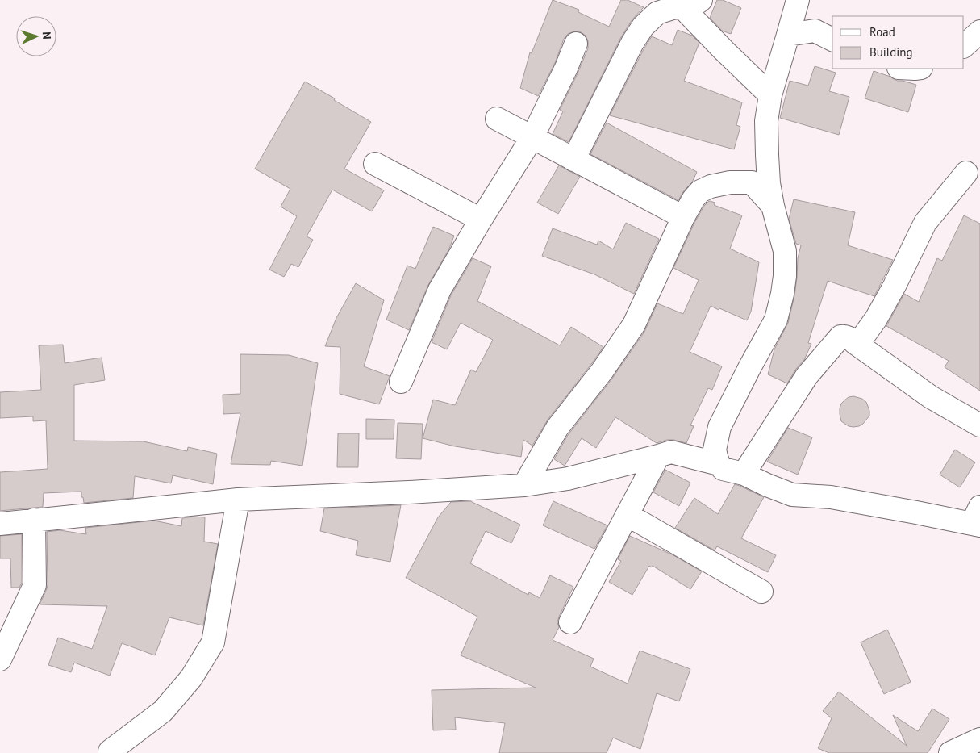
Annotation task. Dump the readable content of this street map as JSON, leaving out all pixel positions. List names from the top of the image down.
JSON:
{
  "legend": ["Road", "Building"],
  "north": "right"
}
